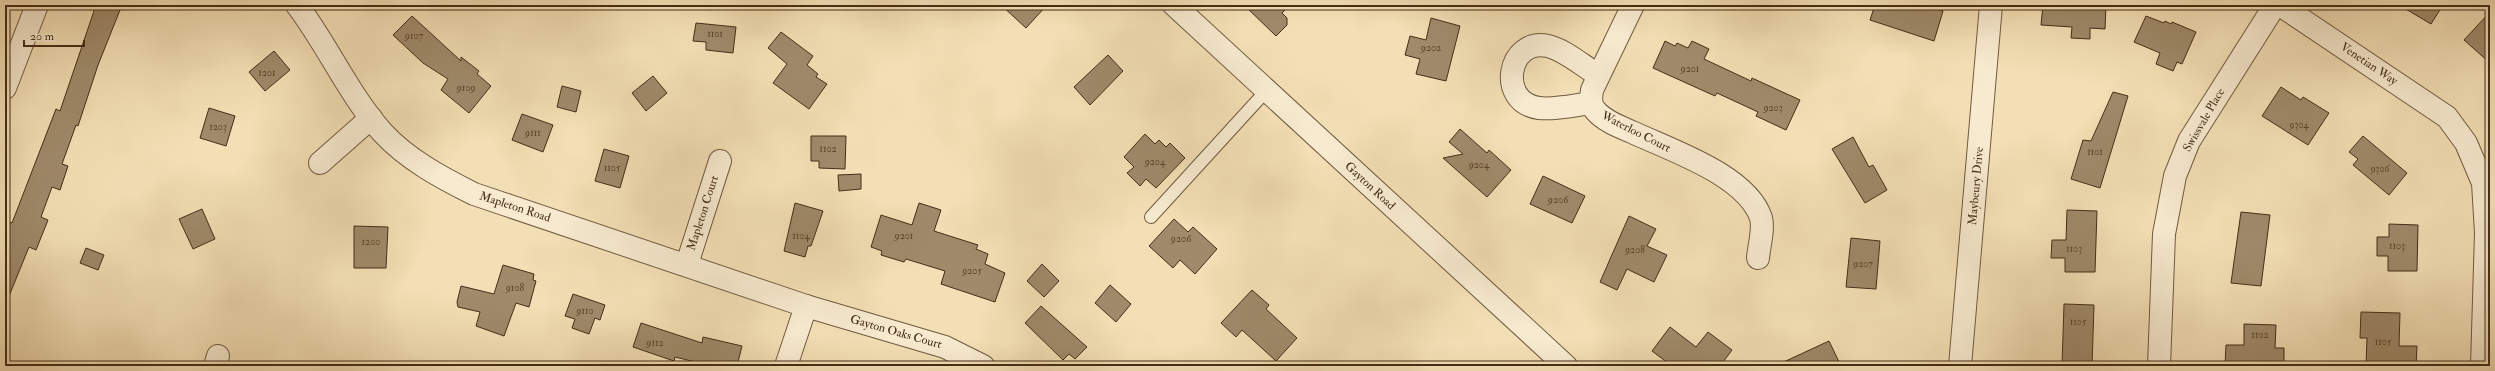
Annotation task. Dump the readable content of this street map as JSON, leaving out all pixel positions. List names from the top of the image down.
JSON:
{
  "streets": {
    "street": [
      "Venetian Way",
      "Swissvale Place",
      "Waterloo Court",
      "Gayton Road",
      "Maybeury Drive",
      "Mapleton Road",
      "Mapleton Court",
      "Gayton Oaks Court"
    ]
  },
  "crossings": [
    ["Mapleton Road", "Mapleton Court"],
    ["Mapleton Road", "Gayton Oaks Court"]
  ],
  "house_numbers": [
    "1101",
    "9107",
    "9202",
    "9201",
    "1201",
    "9109",
    "9203",
    "9304",
    "1203",
    "9111",
    "1102",
    "1101",
    "9204",
    "9204",
    "1105",
    "9306",
    "9206",
    "1104",
    "9201",
    "9206",
    "1200",
    "1103",
    "1103",
    "9208",
    "9207",
    "9205",
    "9108",
    "9110",
    "1105",
    "1102",
    "1105",
    "9112"
  ],
  "scale_bar": "20 m"
}
